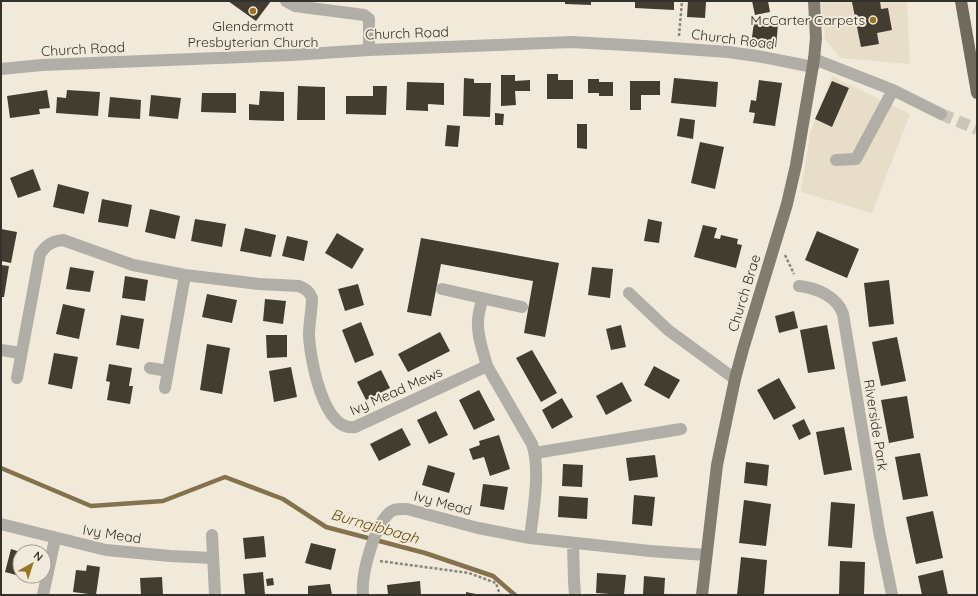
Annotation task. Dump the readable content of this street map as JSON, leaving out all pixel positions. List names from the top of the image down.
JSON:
{
  "streets": {
    "main road": ["Church Brae"],
    "street": [
      "Church Road",
      "Ivy Mead Mews",
      "Riverside Park",
      "Ivy Mead"
    ]
  },
  "crossings": [
    ["Church Road", "Church Brae"],
    ["Church Brae", "Ivy Mead"]
  ],
  "water": ["Burngibbagh"],
  "places": ["Glendermott Presbyterian Church", "McCarter Carpets"],
  "north": "top right"
}
